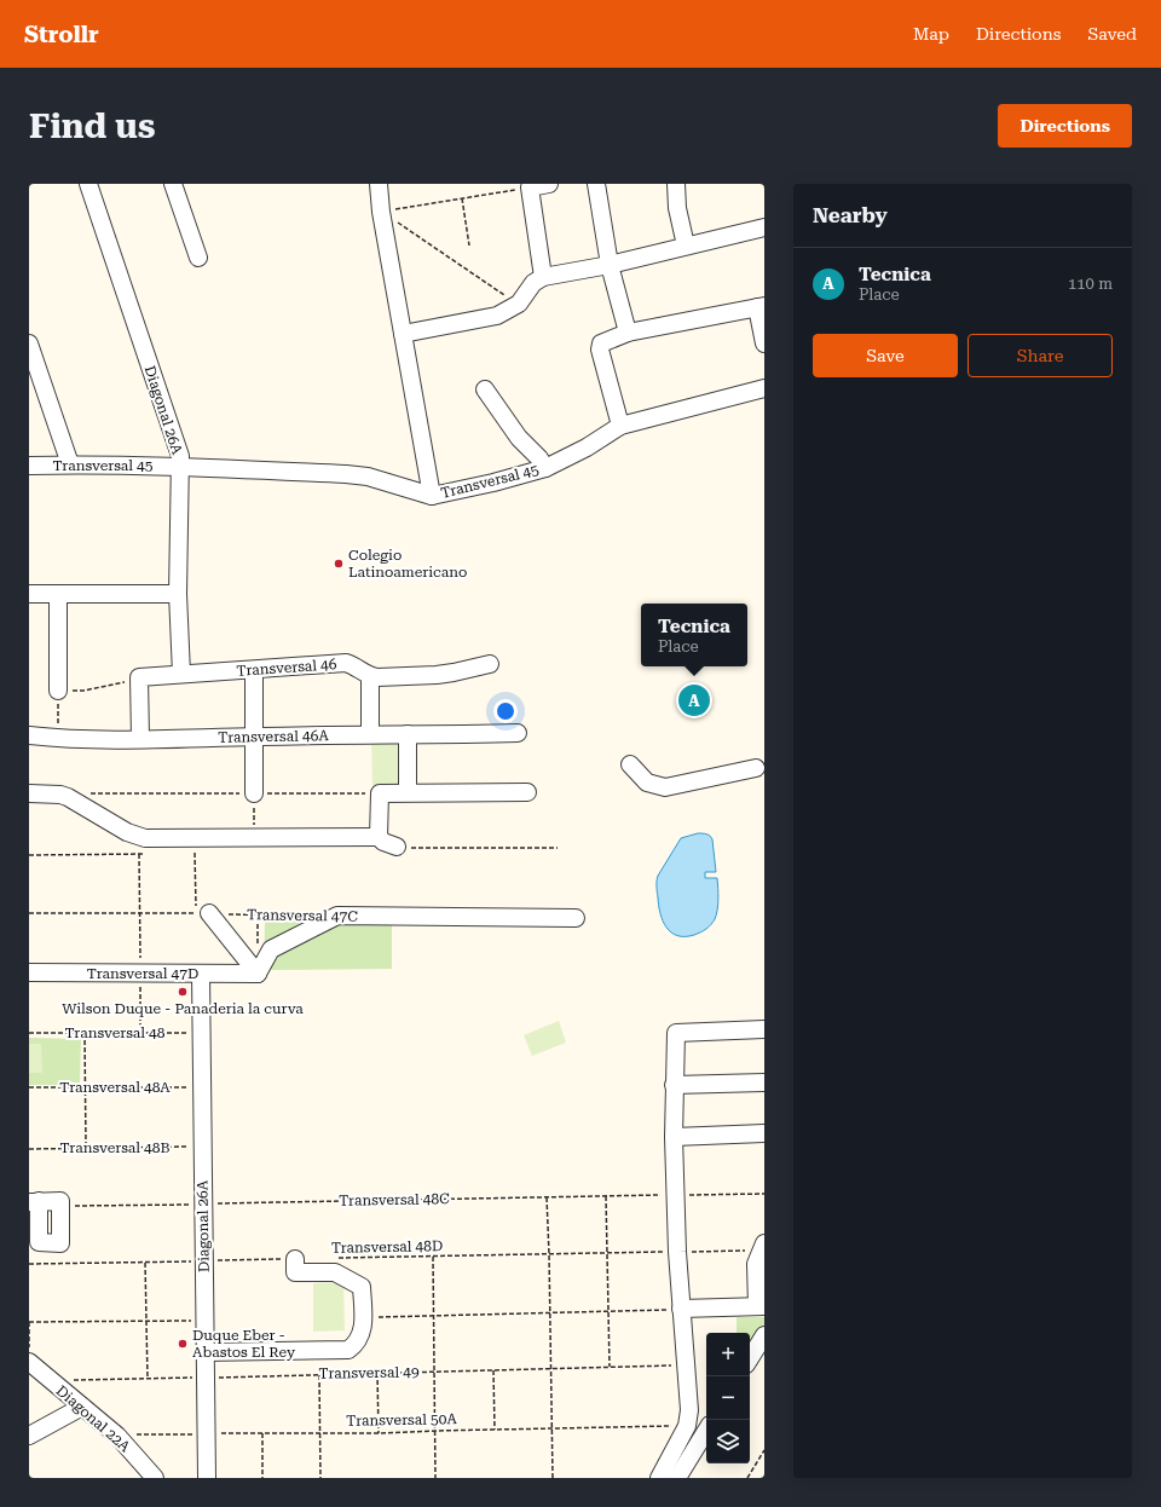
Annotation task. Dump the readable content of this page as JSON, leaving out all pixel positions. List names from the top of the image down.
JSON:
{
  "streets": {
    "street": [
      "Diagonal 26A",
      "Transversal 45",
      "Transversal 46",
      "Transversal 46A",
      "Transversal 47C",
      "Transversal 47D",
      "Diagonal 22A"
    ],
    "path": [
      "Transversal 48",
      "Transversal 48A",
      "Transversal 48B",
      "Transversal 48C",
      "Transversal 48D",
      "Transversal 49",
      "Transversal 50A"
    ]
  },
  "crossings": [
    ["Diagonal 26A", "Transversal 45"],
    ["Diagonal 26A", "Transversal 46"],
    ["Diagonal 26A", "Transversal 47D"],
    ["Diagonal 26A", "Transversal 48"],
    ["Diagonal 26A", "Transversal 48A"],
    ["Diagonal 26A", "Transversal 48B"],
    ["Diagonal 26A", "Transversal 48C"],
    ["Diagonal 26A", "Transversal 49"],
    ["Diagonal 26A", "Transversal 50A"],
    ["Transversal 47C", "Transversal 47D"],
    ["Transversal 49", "Diagonal 22A"],
    ["Diagonal 22A", "Transversal 50A"]
  ],
  "places": ["Colegio Latinoamericano", "Wilson Duque - Panaderia la curva", "Duque Eber - Abastos El Rey"],
  "page": {
    "header": "Strollr",
    "nav": ["Map", "Directions", "Saved"],
    "buttons": [
      "Directions",
      ["Save", "Share"]
    ],
    "title": "Find us",
    "heading": "Nearby",
    "list": [
      {
        "mark": "A",
        "name": "Tecnica",
        "note": "Place",
        "value": "110 m"
      }
    ],
    "popup": ["Tecnica", "Place"],
    "pins": "A",
    "map_buttons": ["+", "−"]
  }
}
